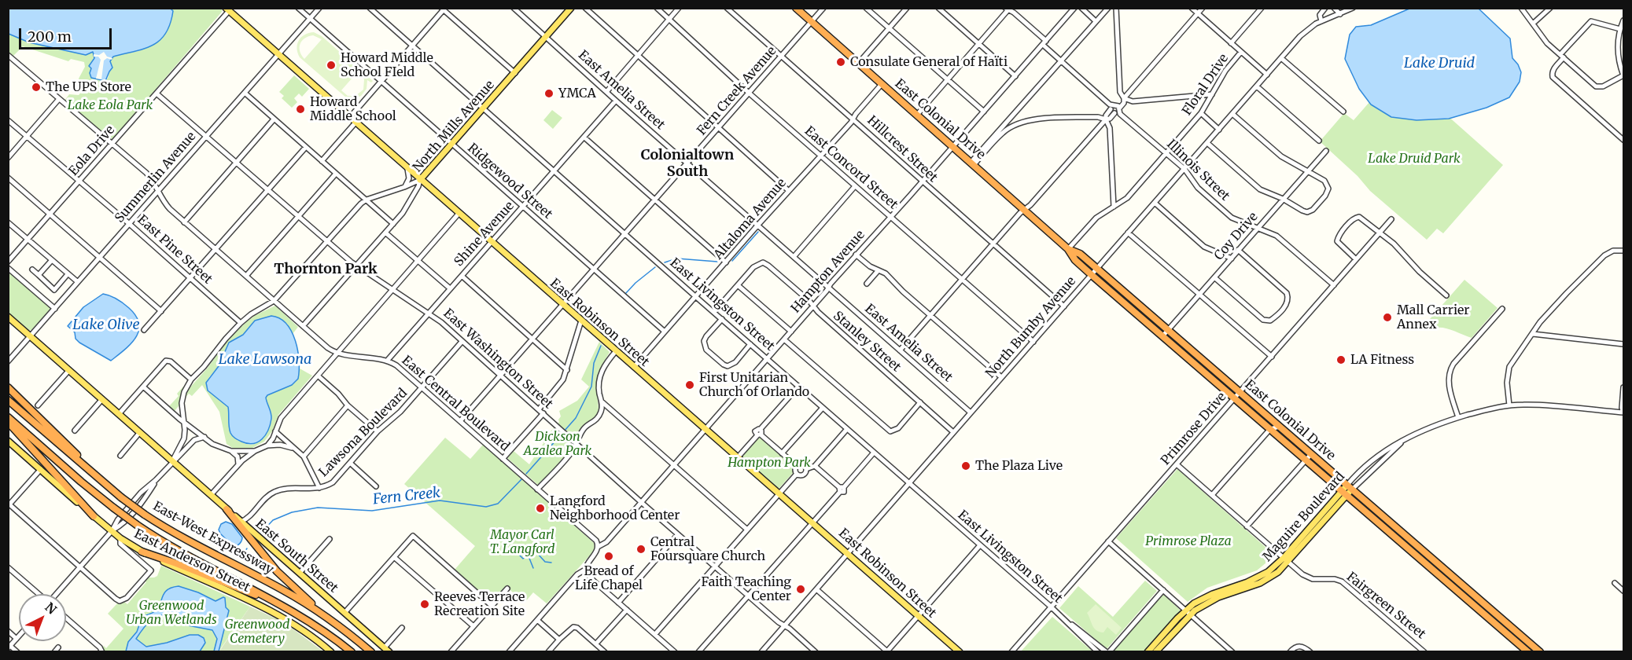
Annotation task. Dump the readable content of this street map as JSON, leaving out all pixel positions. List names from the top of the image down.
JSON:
{
  "streets": {
    "highway": ["East Colonial Drive", "East-West Expressway"],
    "main road": [
      "North Mills Avenue",
      "East Robinson Street",
      "Maguire Boulevard",
      "East South Street",
      "East Anderson Street"
    ],
    "street": [
      "Floral Drive",
      "East Amelia Street",
      "Fern Creek Avenue",
      "Hillcrest Street",
      "Eola Drive",
      "East Concord Street",
      "Illinois Street",
      "Summerlin Avenue",
      "Ridgewood Street",
      "Altaloma Avenue",
      "Shine Avenue",
      "Coy Drive",
      "East Pine Street",
      "Hampton Avenue",
      "East Livingston Street",
      "North Bumby Avenue",
      "Stanley Street",
      "East Washington Street",
      "East Central Boulevard",
      "Primrose Drive",
      "Lawsona Boulevard",
      "Fairgreen Street"
    ]
  },
  "crossings": [
    ["Floral Drive", "East Colonial Drive"],
    ["Floral Drive", "Illinois Street"],
    ["East Amelia Street", "Fern Creek Avenue"],
    ["East Amelia Street", "North Mills Avenue"],
    ["East Amelia Street", "Altaloma Avenue"],
    ["East Amelia Street", "Shine Avenue"],
    ["East Amelia Street", "Hampton Avenue"],
    ["East Amelia Street", "North Bumby Avenue"],
    ["Fern Creek Avenue", "East Colonial Drive"],
    ["Fern Creek Avenue", "Hillcrest Street"],
    ["Fern Creek Avenue", "East Concord Street"],
    ["Fern Creek Avenue", "Ridgewood Street"],
    ["Fern Creek Avenue", "East Livingston Street"],
    ["Fern Creek Avenue", "East Robinson Street"],
    ["Fern Creek Avenue", "East Washington Street"],
    ["Fern Creek Avenue", "East Central Boulevard"],
    ["East Colonial Drive", "Altaloma Avenue"],
    ["East Colonial Drive", "Coy Drive"],
    ["East Colonial Drive", "Hampton Avenue"],
    ["East Colonial Drive", "North Bumby Avenue"],
    ["East Colonial Drive", "Primrose Drive"],
    ["East Colonial Drive", "Maguire Boulevard"],
    ["North Mills Avenue", "Ridgewood Street"],
    ["North Mills Avenue", "East Livingston Street"],
    ["North Mills Avenue", "East Robinson Street"],
    ["North Mills Avenue", "East Washington Street"],
    ["North Mills Avenue", "East Central Boulevard"],
    ["Hillcrest Street", "Altaloma Avenue"],
    ["Hillcrest Street", "Hampton Avenue"],
    ["Hillcrest Street", "North Bumby Avenue"],
    ["Eola Drive", "East Pine Street"],
    ["Eola Drive", "East Robinson Street"],
    ["Eola Drive", "East Washington Street"],
    ["Eola Drive", "East Central Boulevard"],
    ["East Concord Street", "Altaloma Avenue"],
    ["East Concord Street", "Hampton Avenue"],
    ["East Concord Street", "North Bumby Avenue"],
    ["Illinois Street", "Coy Drive"],
    ["Illinois Street", "North Bumby Avenue"],
    ["Illinois Street", "Primrose Drive"],
    ["Summerlin Avenue", "Ridgewood Street"],
    ["Summerlin Avenue", "East Pine Street"],
    ["Summerlin Avenue", "East Robinson Street"],
    ["Summerlin Avenue", "East Washington Street"],
    ["Summerlin Avenue", "East Central Boulevard"],
    ["Ridgewood Street", "Altaloma Avenue"],
    ["Ridgewood Street", "Shine Avenue"],
    ["Altaloma Avenue", "East Livingston Street"],
    ["Altaloma Avenue", "East Robinson Street"],
    ["Shine Avenue", "East Livingston Street"],
    ["Shine Avenue", "East Robinson Street"],
    ["Shine Avenue", "East Washington Street"],
    ["Shine Avenue", "East Central Boulevard"],
    ["Hampton Avenue", "East Livingston Street"],
    ["Hampton Avenue", "East Robinson Street"],
    ["Hampton Avenue", "Stanley Street"],
    ["Hampton Avenue", "East Washington Street"],
    ["Hampton Avenue", "East Central Boulevard"],
    ["East Livingston Street", "North Bumby Avenue"],
    ["East Livingston Street", "Primrose Drive"],
    ["East Robinson Street", "North Bumby Avenue"],
    ["North Bumby Avenue", "Stanley Street"],
    ["North Bumby Avenue", "East Washington Street"],
    ["East Washington Street", "Lawsona Boulevard"],
    ["East Central Boulevard", "Lawsona Boulevard"],
    ["Primrose Drive", "Fairgreen Street"],
    ["Lawsona Boulevard", "East South Street"],
    ["Maguire Boulevard", "Fairgreen Street"]
  ],
  "districts": ["Colonialtown South", "Thornton Park"],
  "water": [
    "Lake Druid",
    "Lake Olive",
    "Lake Lawsona",
    "Fern Creek"
  ],
  "parks": [
    "Lake Eola Park",
    "Lake Druid Park",
    "Dickson Azalea Park",
    "Hampton Park",
    "Mayor Carl T. Langford",
    "Primrose Plaza",
    "Greenwood Urban Wetlands",
    "Greenwood Cemetery"
  ],
  "places": [
    "Consulate General of Haïti",
    "Howard Middle School FIeld",
    "The UPS Store",
    "YMCA",
    "Howard Middle School",
    "Mall Carrier Annex",
    "LA Fitness",
    "First Unitarian Church of Orlando",
    "The Plaza Live",
    "Langford Neighborhood Center",
    "Central Foursquare Church",
    "Bread of Life Chapel",
    "Faith Teaching Center",
    "Reeves Terrace Recreation Site"
  ],
  "scale_bar": "200 m",
  "north": "top right"
}
